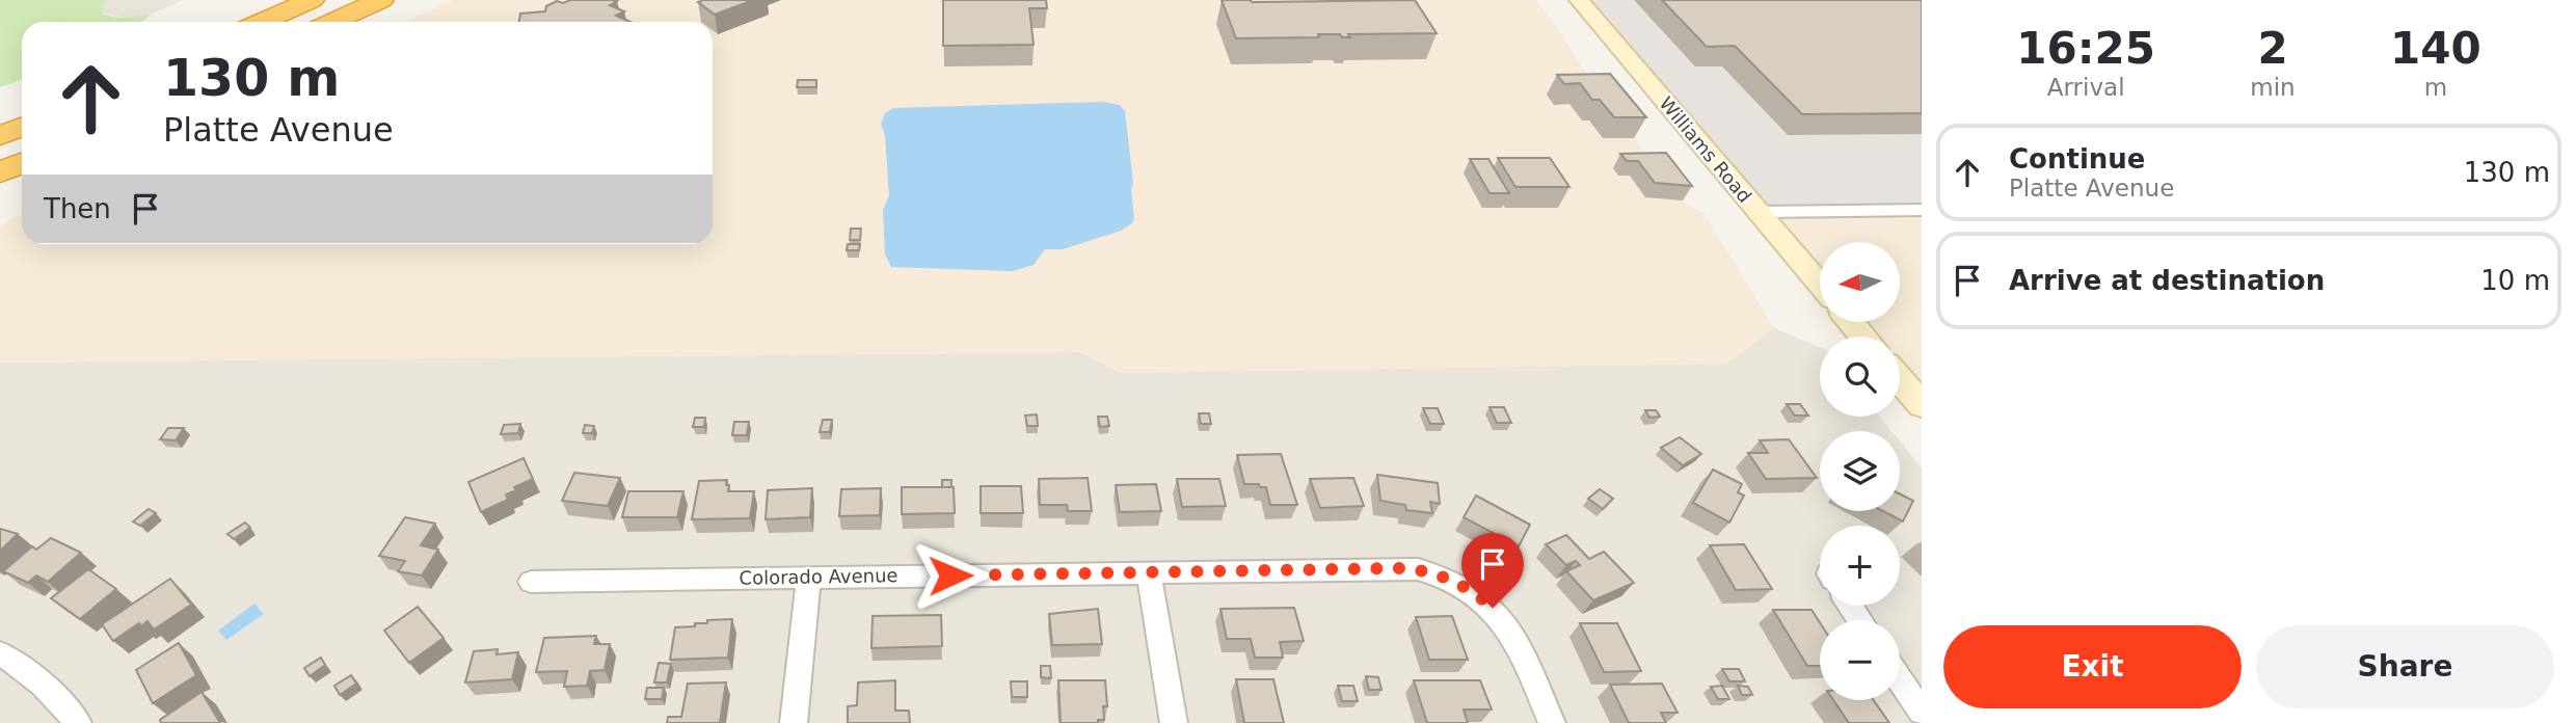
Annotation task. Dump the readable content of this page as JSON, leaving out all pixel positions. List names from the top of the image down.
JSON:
{
  "streets": {
    "main road": ["Williams Road"],
    "street": ["Colorado Avenue"]
  },
  "north": "left",
  "page": {
    "eta": [
      "16:25",
      "Arrival",
      "2",
      "min",
      "140",
      "m"
    ],
    "turn": ["130 m", "Platte Avenue"],
    "list": [
      {
        "name": "Continue",
        "note": "Platte Avenue",
        "value": "130 m"
      },
      {
        "name": "Arrive at destination",
        "value": "10 m"
      }
    ],
    "then": "Then",
    "map_buttons": ["+", "−"],
    "buttons": ["Exit", "Share"]
  }
}
